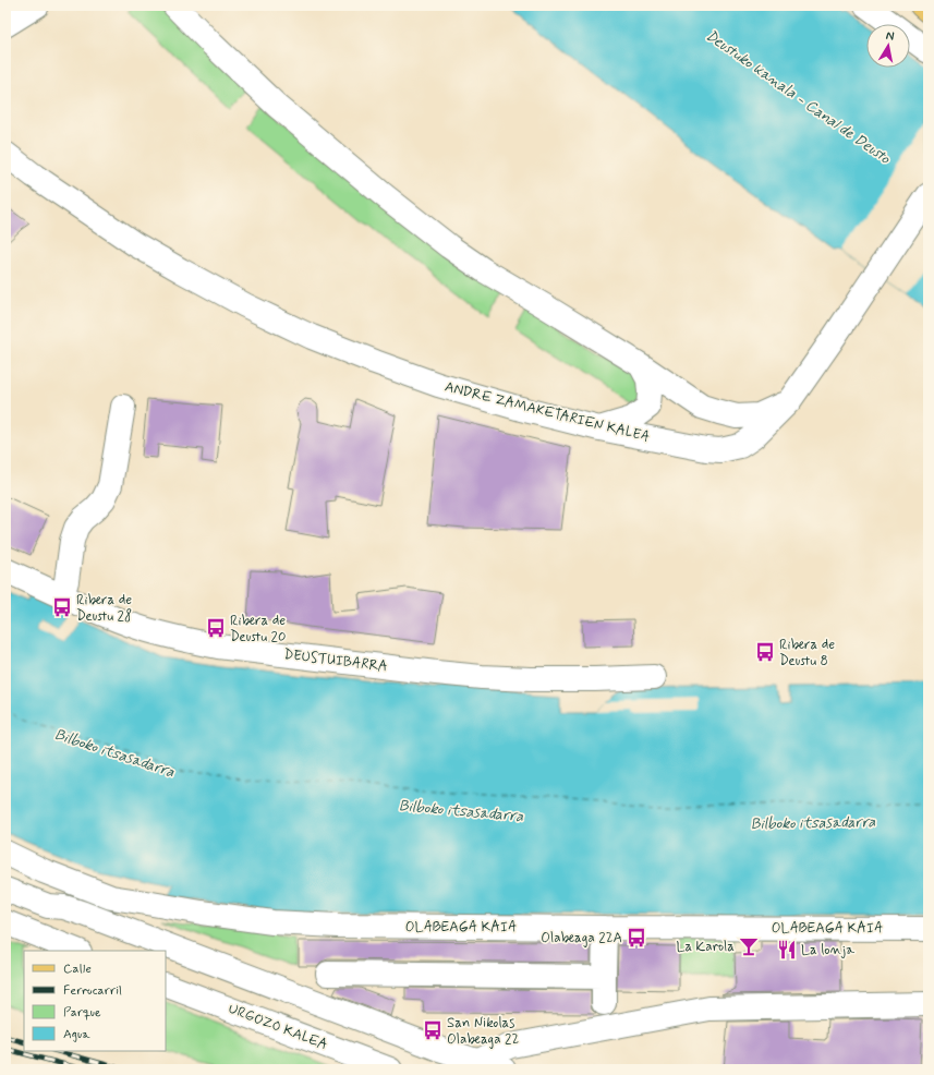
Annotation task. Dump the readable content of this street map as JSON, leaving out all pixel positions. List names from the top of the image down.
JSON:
{
  "streets": {
    "street": [
      "ANDRE ZAMAKETARIEN KALEA",
      "DEUSTUIBARRA",
      "OLABEAGA KAIA",
      "URGOZO KALEA"
    ]
  },
  "water": ["Deustuko kanala - Canal de Deusto", "Bilboko itsasadarra"],
  "places": {
    "bus stop": [
      "Ribera de Deustu 28",
      "Ribera de Deustu 20",
      "Ribera de Deustu 8",
      "Olabeaga 22A",
      "San Nikolas Olabeaga 22"
    ],
    "bar": ["La Karola"],
    "restaurant": ["La lonja"]
  },
  "legend": [
    "Calle",
    "Ferrocarril",
    "Parque",
    "Agua"
  ],
  "north": "top"
}
